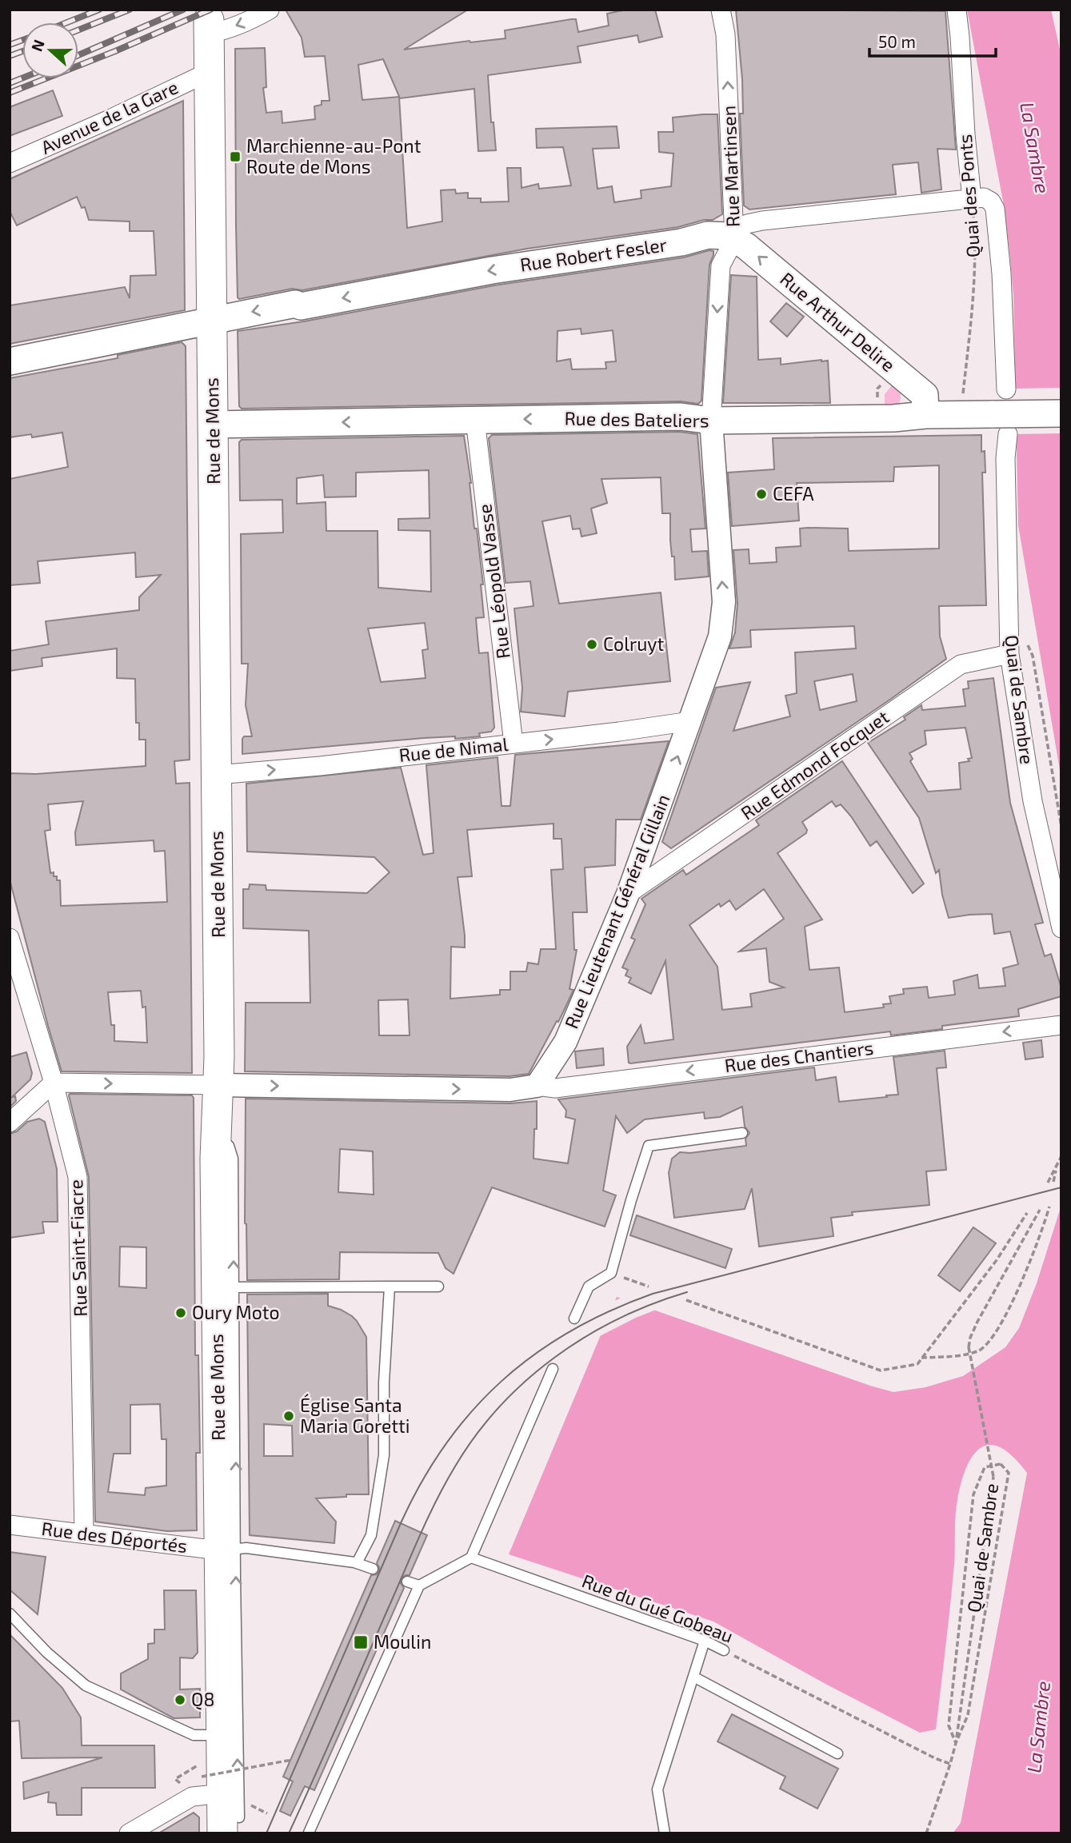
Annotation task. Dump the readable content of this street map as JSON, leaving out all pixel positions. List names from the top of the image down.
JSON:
{
  "streets": {
    "main road": [
      "Rue Robert Fesler",
      "Rue Arthur Delire",
      "Rue des Bateliers",
      "Rue de Mons"
    ],
    "street": [
      "Avenue de la Gare",
      "Rue Martinsen",
      "Quai des Ponts",
      "Rue Léopold Vasse",
      "Quai de Sambre",
      "Rue de Nimal",
      "Rue Edmond Focquet",
      "Rue Lieutenant Général Gillain",
      "Rue des Chantiers",
      "Rue Saint-Fiacre",
      "Rue des Déportés"
    ],
    "lane": ["Rue du Gué Gobeau"]
  },
  "crossings": [
    ["Avenue de la Gare", "Rue de Mons"],
    ["Rue Martinsen", "Rue Robert Fesler"],
    ["Rue Martinsen", "Rue Arthur Delire"],
    ["Rue Martinsen", "Rue des Bateliers"],
    ["Rue Martinsen", "Rue Lieutenant Général Gillain"],
    ["Quai des Ponts", "Rue des Bateliers"],
    ["Rue Robert Fesler", "Rue Arthur Delire"],
    ["Rue Robert Fesler", "Rue de Mons"],
    ["Rue Arthur Delire", "Rue des Bateliers"],
    ["Rue des Bateliers", "Rue de Mons"],
    ["Rue des Bateliers", "Rue Léopold Vasse"],
    ["Rue des Bateliers", "Quai de Sambre"],
    ["Rue des Bateliers", "Rue Lieutenant Général Gillain"],
    ["Rue de Mons", "Rue de Nimal"],
    ["Rue de Mons", "Rue des Déportés"],
    ["Rue Léopold Vasse", "Rue de Nimal"],
    ["Quai de Sambre", "Rue Edmond Focquet"],
    ["Quai de Sambre", "Rue du Gué Gobeau"],
    ["Rue de Nimal", "Rue Lieutenant Général Gillain"],
    ["Rue Edmond Focquet", "Rue Lieutenant Général Gillain"],
    ["Rue Lieutenant Général Gillain", "Rue des Chantiers"],
    ["Rue Saint-Fiacre", "Rue des Déportés"]
  ],
  "one_way": [
    "Rue Robert Fesler",
    "Rue Arthur Delire",
    "Rue des Bateliers",
    "Rue de Nimal",
    "Rue Lieutenant Général Gillain",
    "Rue des Chantiers"
  ],
  "water": ["La Sambre"],
  "places": {
    "transit": ["Marchienne-au-Pont Route de Mons", "Moulin"],
    "other": [
      "CEFA",
      "Colruyt",
      "Oury Moto",
      "Église Santa Maria Goretti",
      "Q8"
    ]
  },
  "scale_bar": "50 m",
  "north": "left"
}
